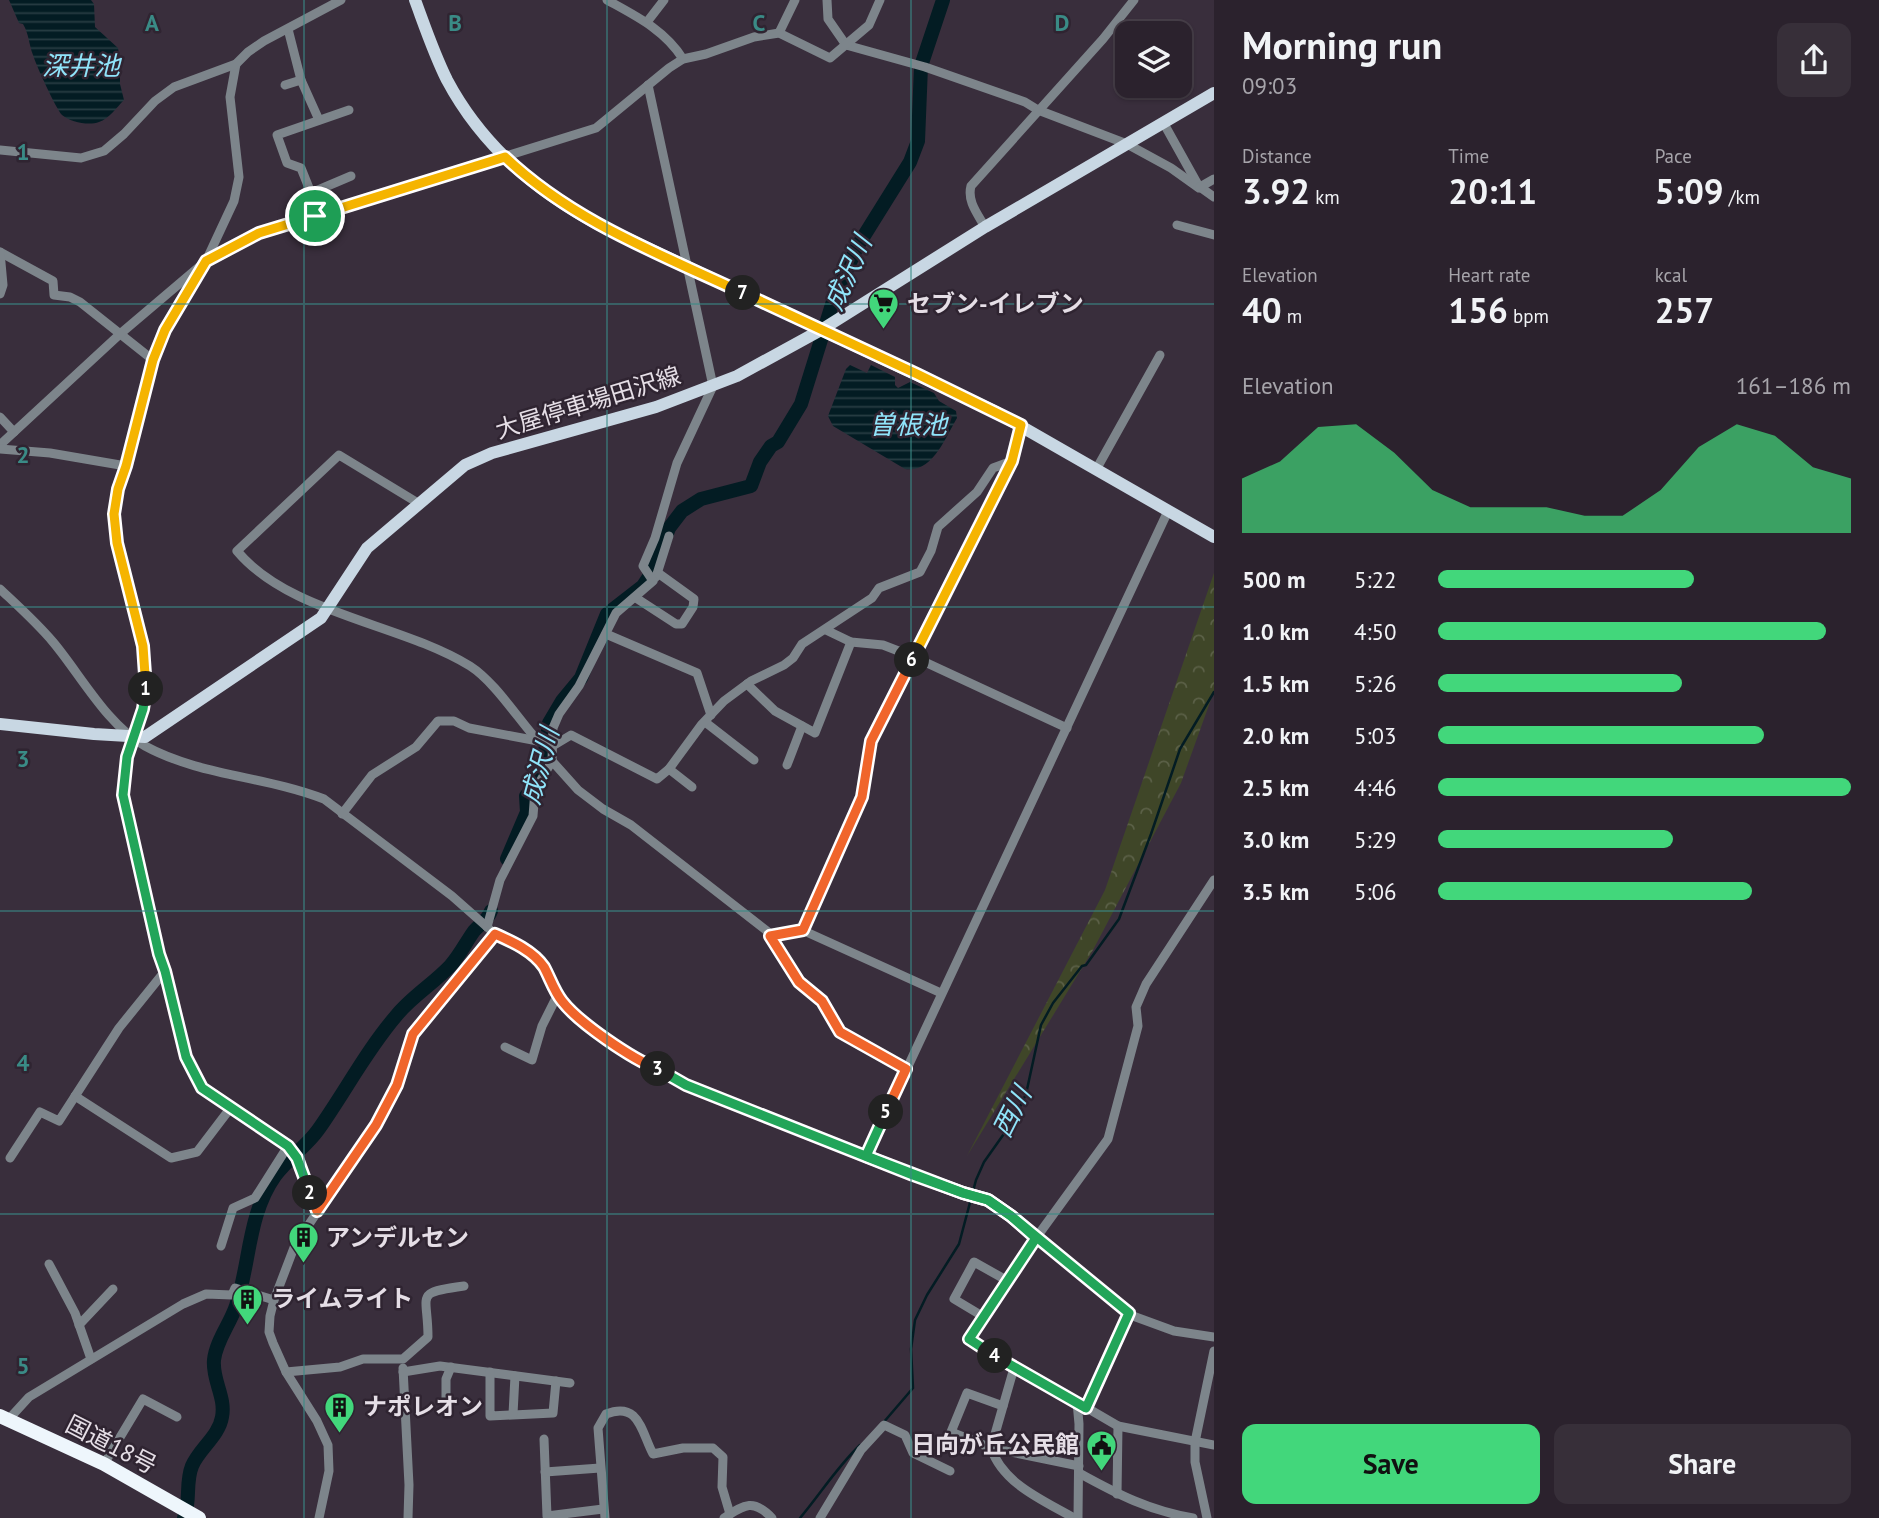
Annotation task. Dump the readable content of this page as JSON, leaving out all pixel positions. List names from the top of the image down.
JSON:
{
  "streets": {
    "highway": ["国道18号"],
    "main road": ["大屋停車場田沢線"]
  },
  "water": [
    "深井池",
    "成沢川",
    "曽根池",
    "西川"
  ],
  "places": {
    "supermarket": ["セブン-イレブン"],
    "building": ["アンデルセン", "ライムライト", "ナポレオン"],
    "public building": ["日向が丘公民館"]
  },
  "page": {
    "heading": ["Morning run", "09:03"],
    "stats": [
      ["Distance", "3.92 km"],
      ["Time", "20:11"],
      ["Pace", "5:09 /km"],
      ["Elevation", "40 m"],
      ["Heart rate", "156 bpm"],
      ["kcal", "257"]
    ],
    "pins": [
      "7",
      "6",
      "1",
      "3",
      "5",
      "2",
      "4"
    ],
    "chart": ["Elevation", "161–186 m"],
    "list": [
      {
        "name": "500 m",
        "note": "5:22"
      },
      {
        "name": "1.0 km",
        "note": "4:50"
      },
      {
        "name": "1.5 km",
        "note": "5:26"
      },
      {
        "name": "2.0 km",
        "note": "5:03"
      },
      {
        "name": "2.5 km",
        "note": "4:46"
      },
      {
        "name": "3.0 km",
        "note": "5:29"
      },
      {
        "name": "3.5 km",
        "note": "5:06"
      }
    ],
    "buttons": ["Save", "Share"]
  },
  "grid": {
    "columns": [
      "A",
      "B",
      "C",
      "D"
    ],
    "rows": [
      "1",
      "2",
      "3",
      "4",
      "5"
    ]
  }
}
